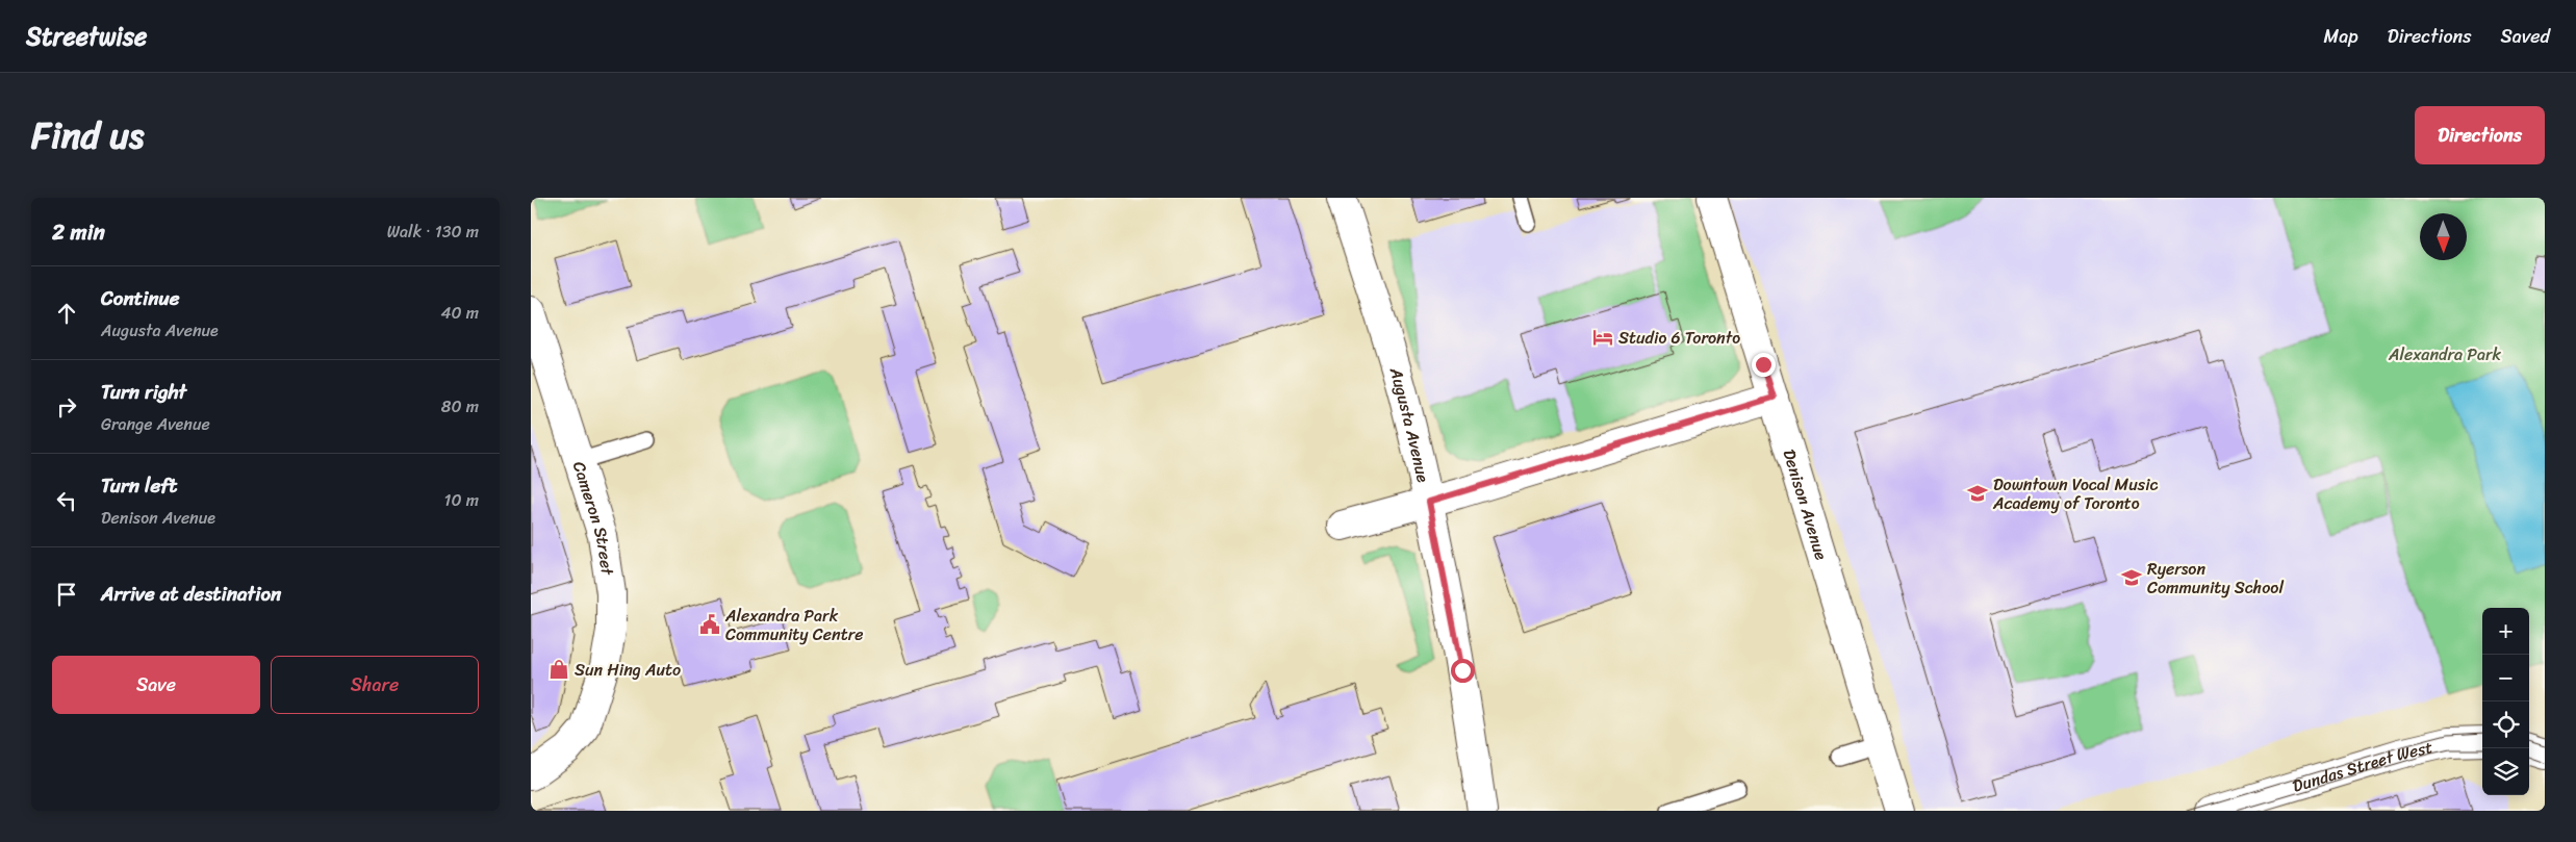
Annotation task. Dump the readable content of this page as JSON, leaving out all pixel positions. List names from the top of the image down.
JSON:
{
  "streets": {
    "street": [
      "Augusta Avenue",
      "Denison Avenue",
      "Cameron Street",
      "Dundas Street West"
    ]
  },
  "parks": ["Alexandra Park"],
  "places": {
    "hotel": ["Studio 6 Toronto"],
    "school or university": ["Downtown Vocal Music Academy of Toronto", "Ryerson Community School"],
    "public building": ["Alexandra Park Community Centre"],
    "shop": ["Sun Hing Auto"]
  },
  "north": "bottom",
  "page": {
    "header": "Streetwise",
    "nav": ["Map", "Directions", "Saved"],
    "title": "Find us",
    "buttons": [
      "Directions",
      ["Save", "Share"]
    ],
    "heading": ["2 min", "Walk · 130 m"],
    "list": [
      ["Continue", "Augusta Avenue", "40 m"],
      ["Turn right", "Grange Avenue", "80 m"],
      ["Turn left", "Denison Avenue", "10 m"],
      "Arrive at destination"
    ],
    "map_buttons": ["+", "−"]
  }
}
